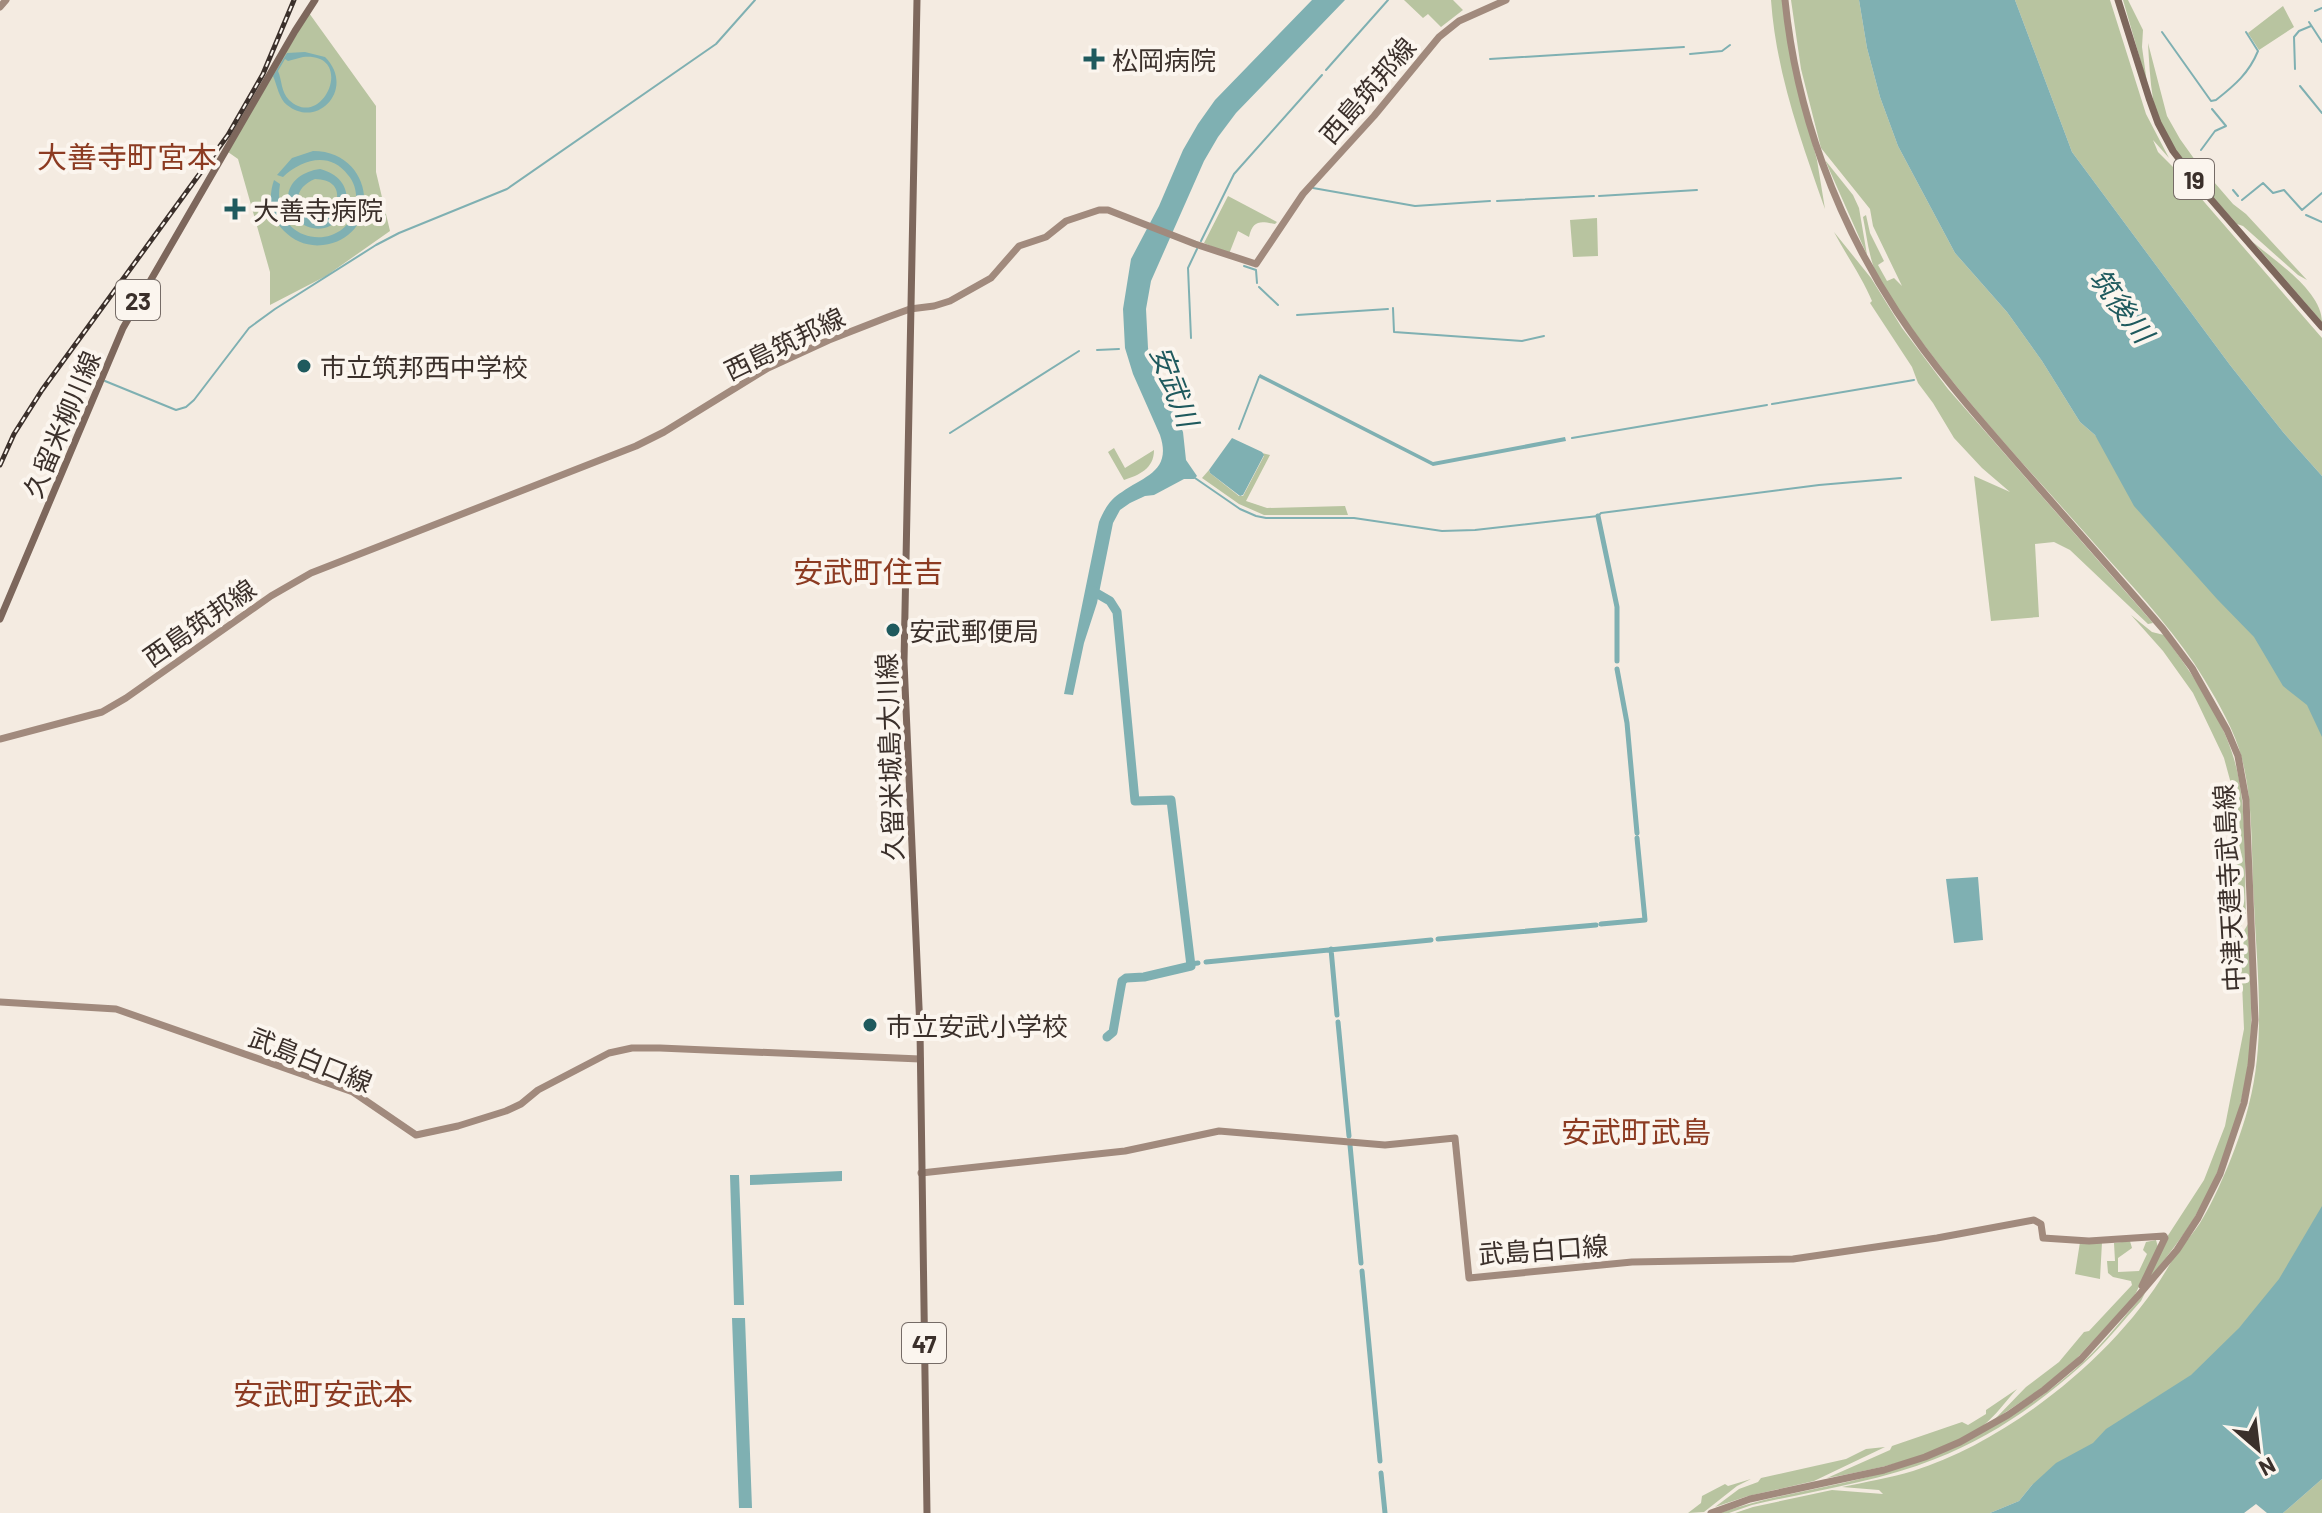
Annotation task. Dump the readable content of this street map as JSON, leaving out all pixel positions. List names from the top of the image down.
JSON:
{
  "streets": {
    "main road": [
      "西島筑邦線",
      "19",
      "23",
      "久留米柳川線",
      "久留米城島大川線",
      "中津天建寺武島線",
      "武島白口線",
      "47"
    ]
  },
  "crossings": [
    ["西島筑邦線", "久留米城島大川線"],
    ["久留米城島大川線", "武島白口線"],
    ["中津天建寺武島線", "武島白口線"]
  ],
  "districts": [
    "大善寺町宮本",
    "安武町住吉",
    "安武町武島",
    "安武町安武本"
  ],
  "water": ["筑後川", "安武川"],
  "places": {
    "health": ["松岡病院", "大善寺病院"],
    "other": ["市立筑邦西中学校", "安武郵便局", "市立安武小学校"]
  },
  "north": "bottom right"
}
